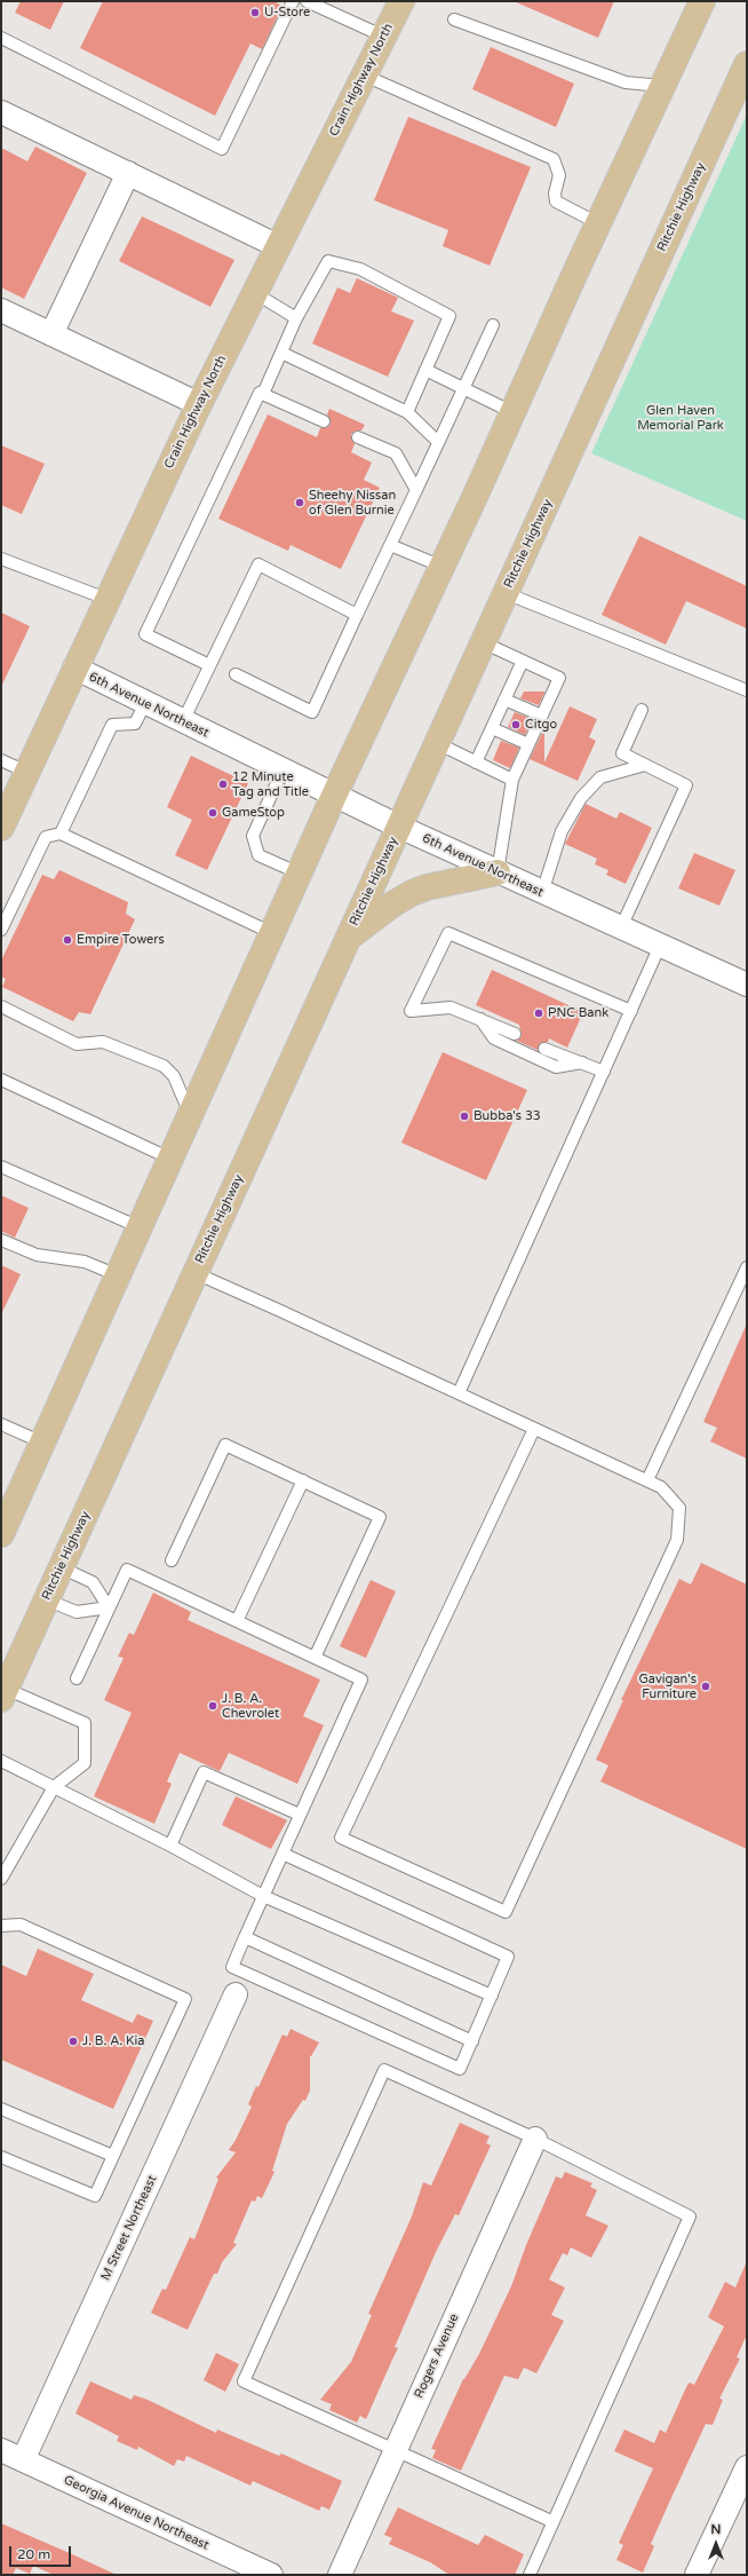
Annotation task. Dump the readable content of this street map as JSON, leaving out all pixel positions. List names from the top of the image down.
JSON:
{
  "streets": {
    "main road": ["Crain Highway North", "Ritchie Highway"],
    "street": [
      "6th Avenue Northeast",
      "M Street Northeast",
      "Rogers Avenue",
      "Georgia Avenue Northeast"
    ]
  },
  "crossings": [
    ["Crain Highway North", "6th Avenue Northeast"],
    ["Ritchie Highway", "6th Avenue Northeast"],
    ["M Street Northeast", "Georgia Avenue Northeast"]
  ],
  "parks": ["Glen Haven Memorial Park"],
  "places": [
    "U-Store",
    "Sheehy Nissan of Glen Burnie",
    "Citgo",
    "12 Minute Tag and Title",
    "GameStop",
    "Empire Towers",
    "PNC Bank",
    "Bubba's 33",
    "Gavigan's Furniture",
    "J. B. A. Chevrolet",
    "J. B. A. Kia"
  ],
  "scale_bar": "20 m",
  "north": "top"
}
